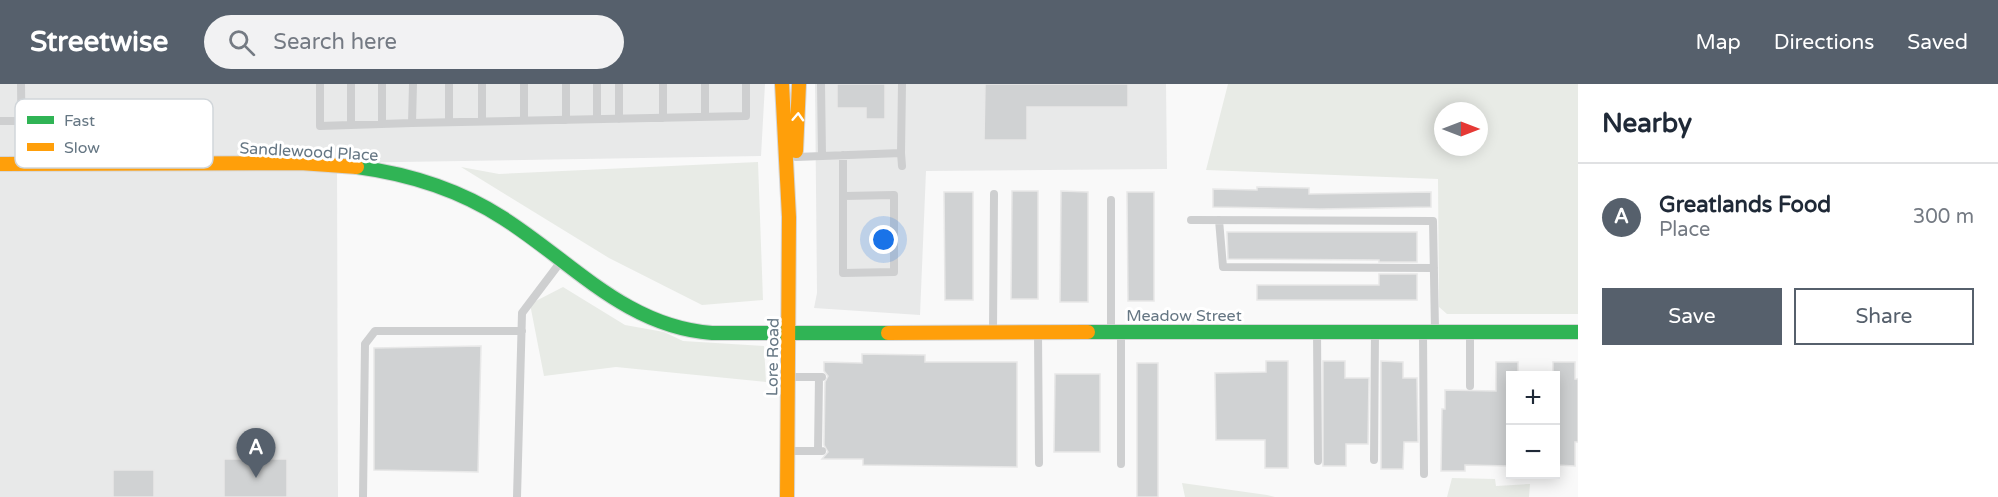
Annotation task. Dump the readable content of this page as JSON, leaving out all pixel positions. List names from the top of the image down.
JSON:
{
  "streets": {
    "street": ["Sandlewood Place", "Meadow Street", "Lore Road"]
  },
  "crossings": [
    ["Sandlewood Place", "Meadow Street"],
    ["Sandlewood Place", "Lore Road"],
    ["Meadow Street", "Lore Road"]
  ],
  "legend": ["Fast", "Slow"],
  "north": "right",
  "page": {
    "header": "Streetwise",
    "search": "Search here",
    "nav": ["Map", "Directions", "Saved"],
    "heading": "Nearby",
    "list": [
      {
        "mark": "A",
        "name": "Greatlands Food",
        "note": "Place",
        "value": "300 m"
      }
    ],
    "buttons": ["Save", "Share"],
    "map_buttons": ["+", "−"],
    "pins": "A"
  }
}
